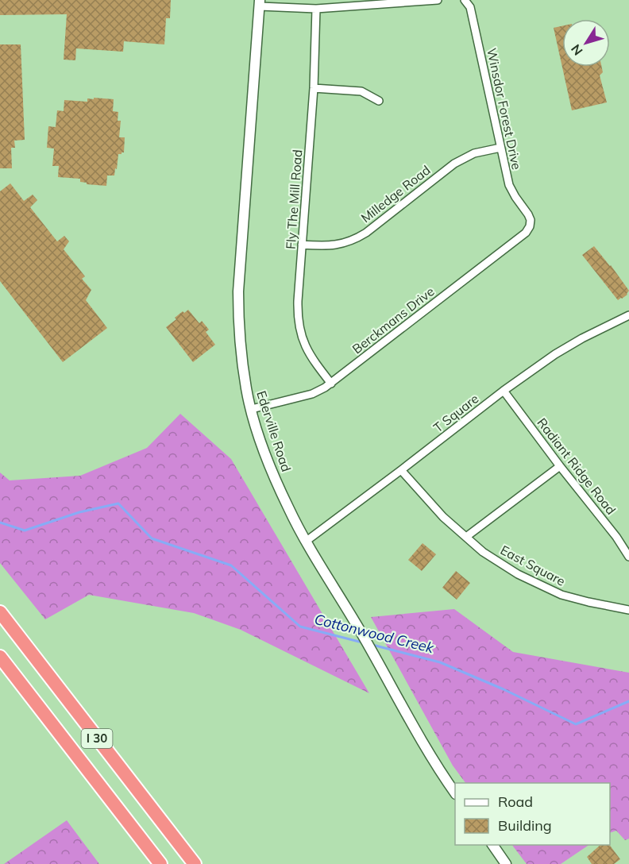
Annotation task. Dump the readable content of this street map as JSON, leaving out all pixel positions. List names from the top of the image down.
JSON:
{
  "streets": {
    "highway": ["I 30"],
    "street": [
      "Winsdor Forest Drive",
      "Milledge Road",
      "Fly The Mill Road",
      "Berckmans Drive",
      "T Square",
      "Ederville Road",
      "Radiant Ridge Road",
      "East Square"
    ]
  },
  "crossings": [
    ["Winsdor Forest Drive", "Milledge Road"],
    ["Winsdor Forest Drive", "Berckmans Drive"],
    ["Milledge Road", "Fly The Mill Road"],
    ["Fly The Mill Road", "Berckmans Drive"],
    ["Berckmans Drive", "Ederville Road"],
    ["T Square", "Ederville Road"],
    ["T Square", "Radiant Ridge Road"],
    ["T Square", "East Square"]
  ],
  "water": ["Cottonwood Creek"],
  "legend": ["Road", "Building"],
  "north": "bottom left"
}
